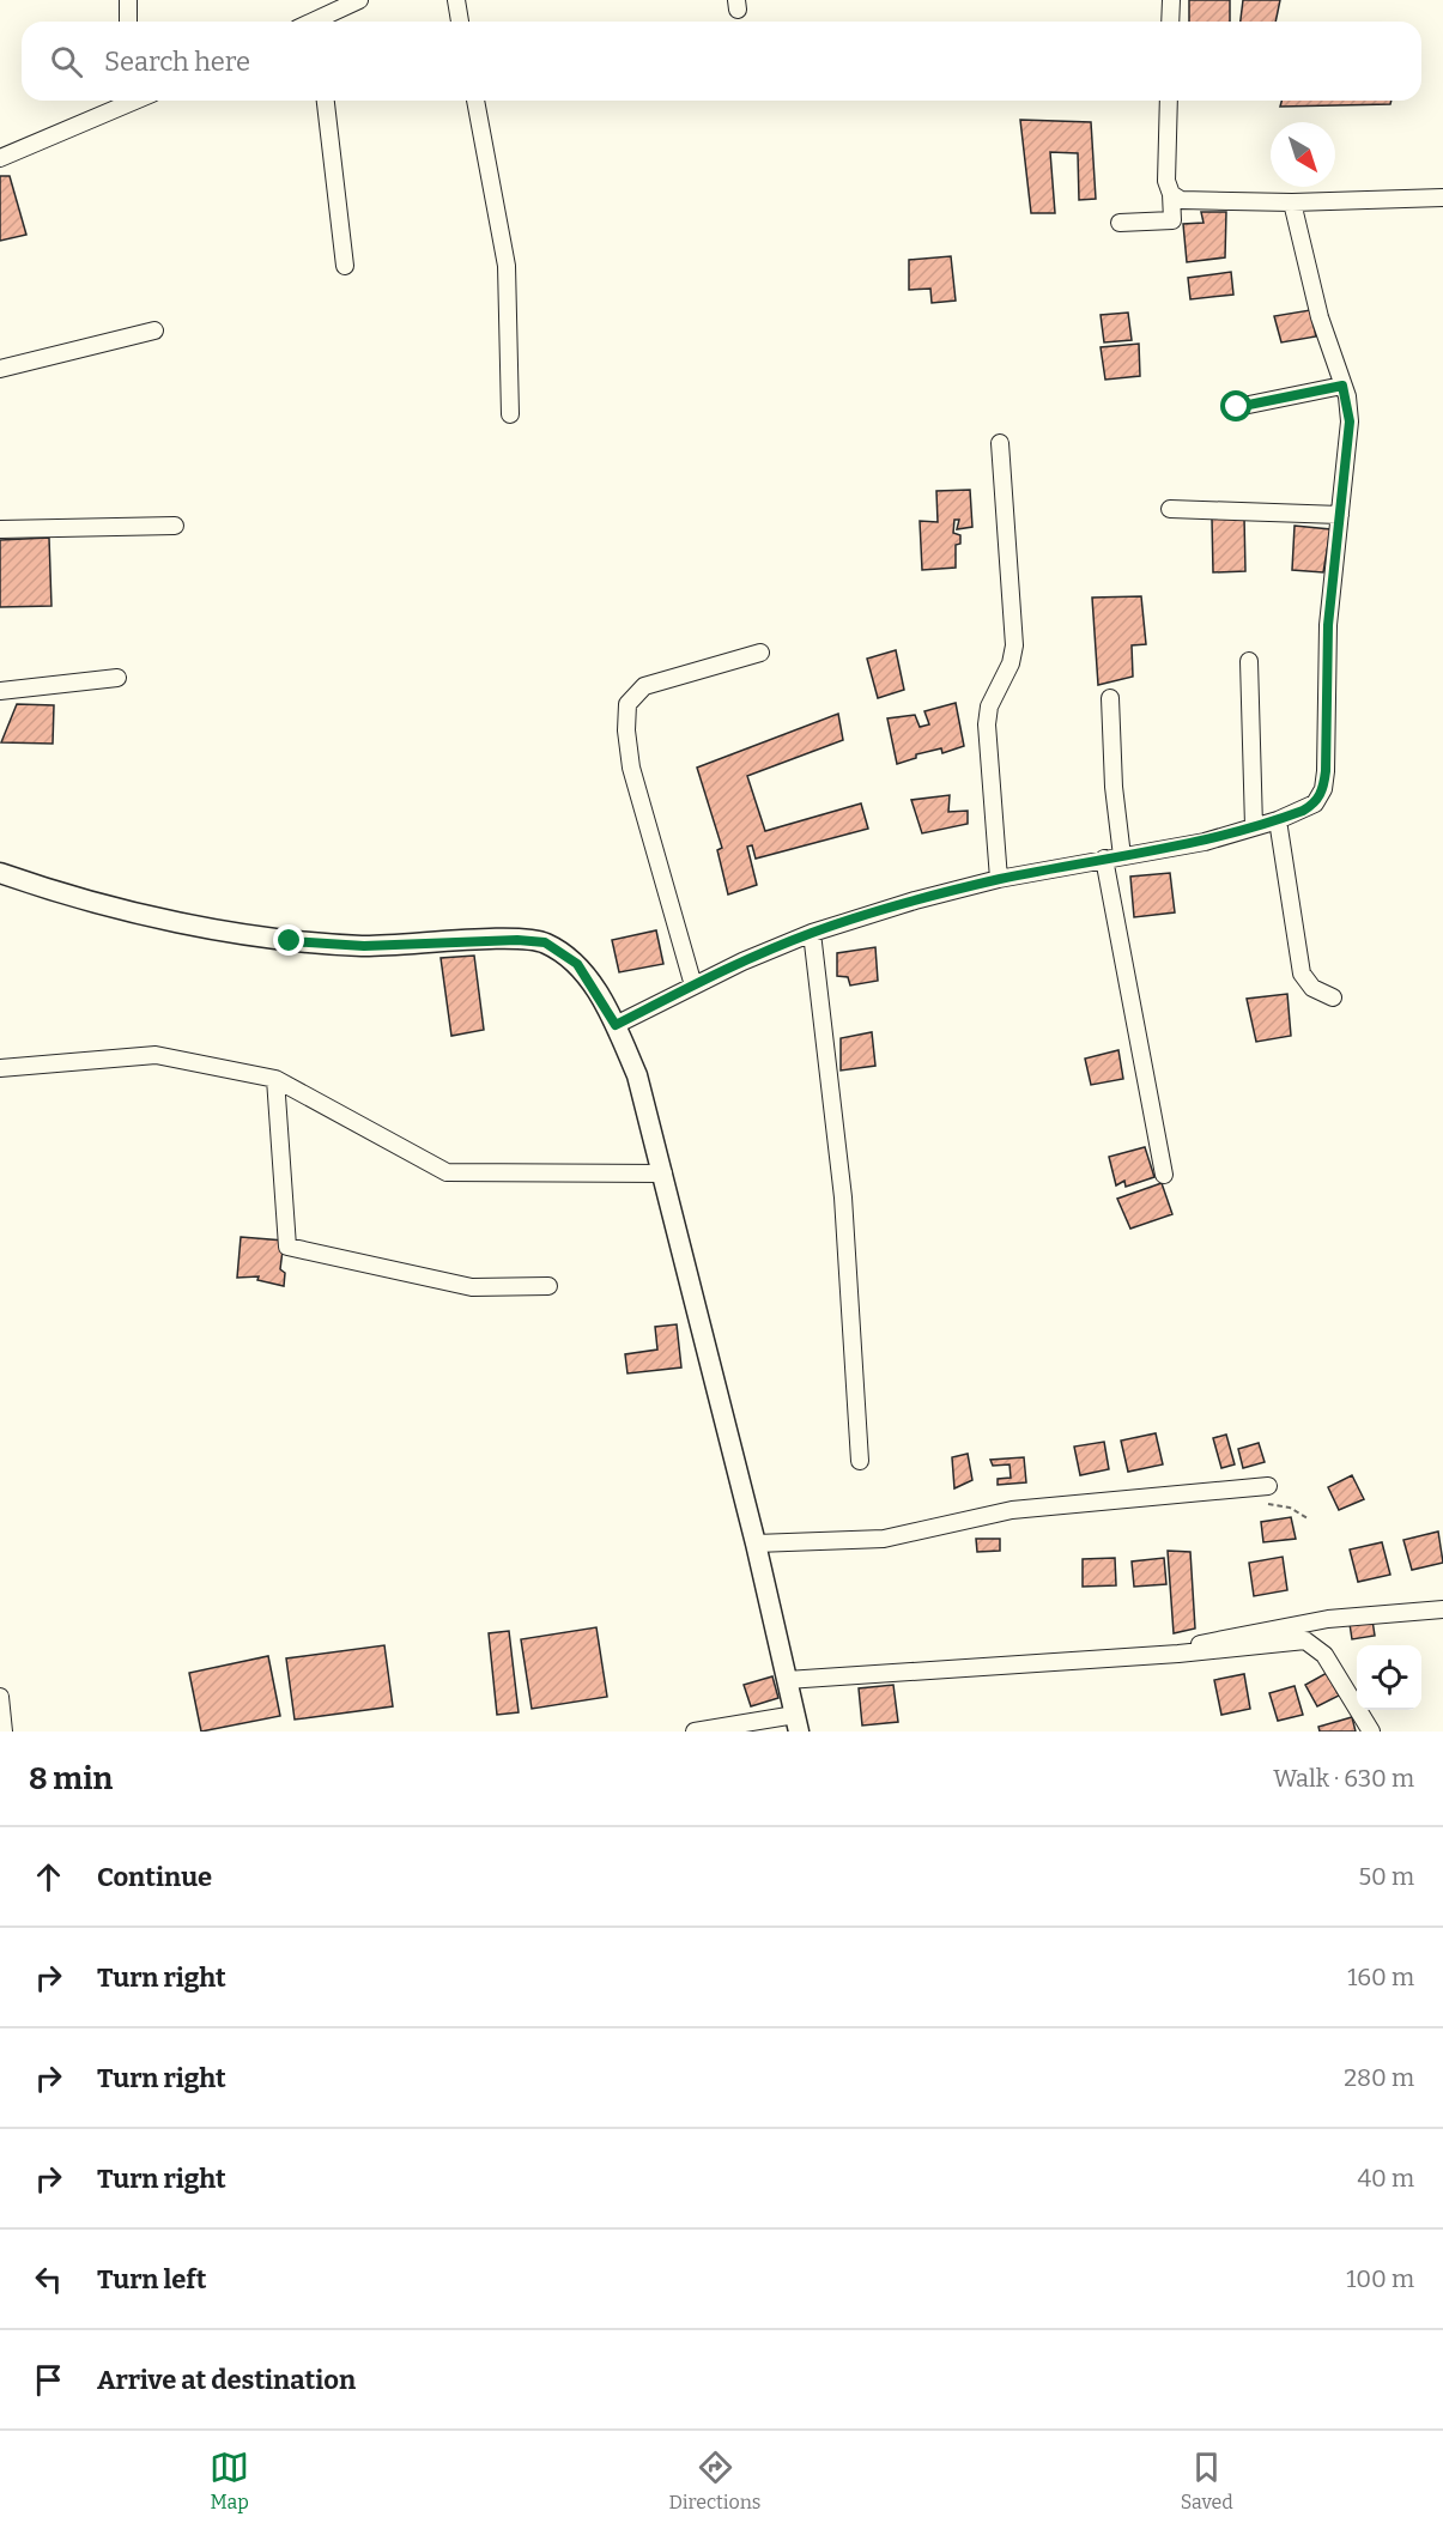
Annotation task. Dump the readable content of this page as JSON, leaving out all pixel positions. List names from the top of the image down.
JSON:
{
  "north": "bottom right",
  "page": {
    "search": "Search here",
    "heading": ["8 min", "Walk · 630 m"],
    "list": [
      ["Continue", "50 m"],
      ["Turn right", "160 m"],
      ["Turn right", "280 m"],
      ["Turn right", "40 m"],
      ["Turn left", "100 m"],
      "Arrive at destination"
    ],
    "nav": ["Map", "Directions", "Saved"]
  }
}
